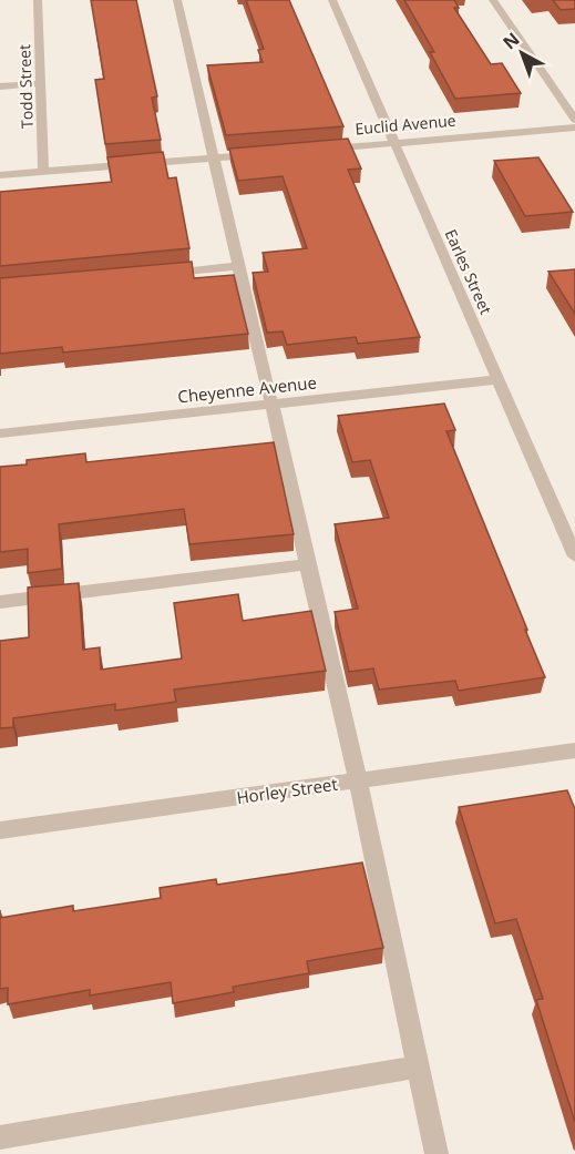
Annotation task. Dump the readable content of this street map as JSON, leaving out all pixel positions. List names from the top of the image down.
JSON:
{
  "streets": {
    "street": [
      "Todd Street",
      "Euclid Avenue",
      "Earles Street",
      "Cheyenne Avenue",
      "Horley Street"
    ]
  },
  "crossings": [
    ["Euclid Avenue", "Earles Street"],
    ["Earles Street", "Cheyenne Avenue"]
  ],
  "north": "top left"
}
